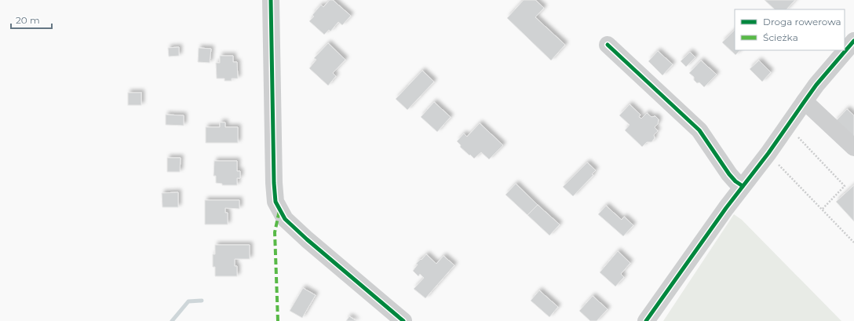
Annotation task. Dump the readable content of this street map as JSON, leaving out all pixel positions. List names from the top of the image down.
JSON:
{
  "legend": ["Droga rowerowa", "Ścieżka"],
  "scale_bar": "20 m"
}
